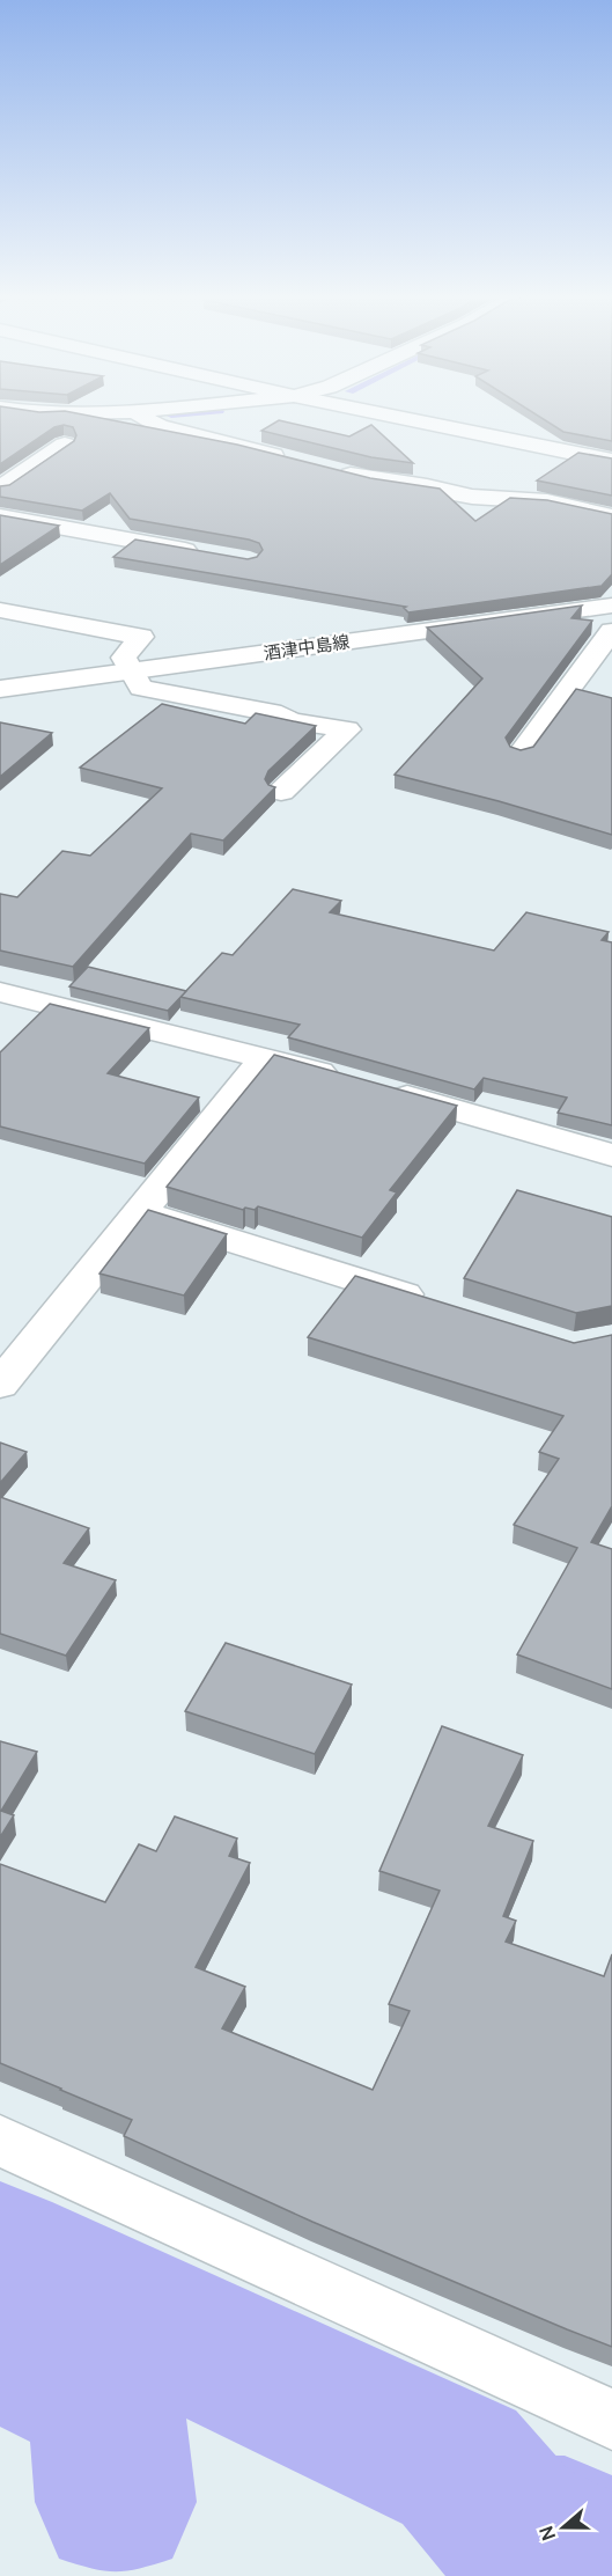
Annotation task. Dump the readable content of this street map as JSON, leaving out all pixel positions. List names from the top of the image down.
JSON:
{
  "streets": {
    "street": ["酒津中島線"]
  },
  "north": "left"
}
